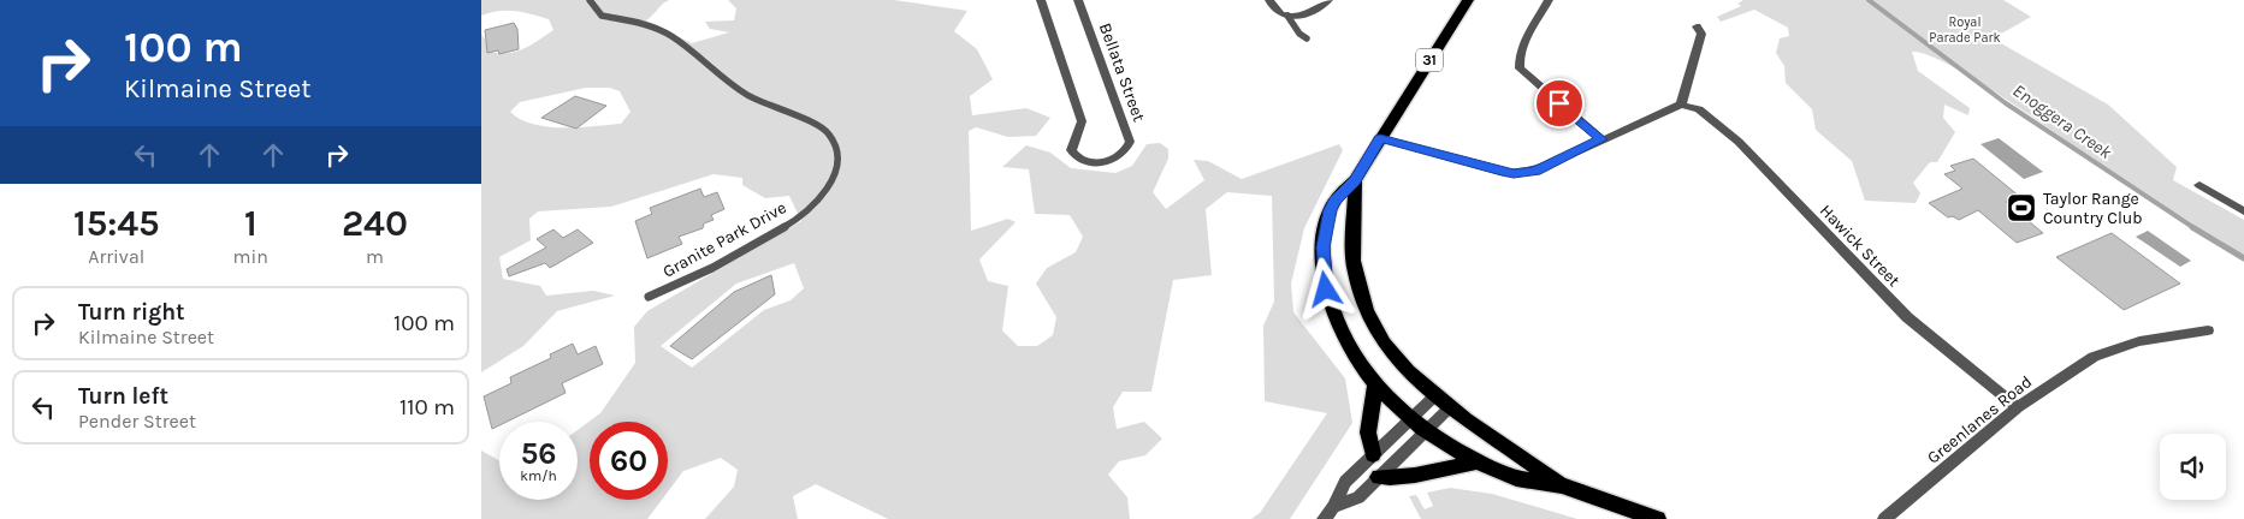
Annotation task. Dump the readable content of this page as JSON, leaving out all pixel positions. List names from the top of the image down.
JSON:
{
  "streets": {
    "main road": ["31"],
    "street": ["Bellata Street", "Hawick Street", "Greenlanes Road"],
    "lane": ["Granite Park Drive"]
  },
  "crossings": [
    ["Hawick Street", "Greenlanes Road"]
  ],
  "water": ["Enoggera Creek"],
  "parks": ["Royal Parade Park"],
  "places": {
    "sports": ["Taylor Range Country Club"]
  },
  "page": {
    "turn": ["100 m", "Kilmaine Street"],
    "eta": [
      "15:45",
      "Arrival",
      "1",
      "min",
      "240",
      "m"
    ],
    "list": [
      {
        "name": "Turn right",
        "note": "Kilmaine Street",
        "value": "100 m"
      },
      {
        "name": "Turn left",
        "note": "Pender Street",
        "value": "110 m"
      }
    ],
    "speed": "56 km/h",
    "limit": "60"
  }
}
